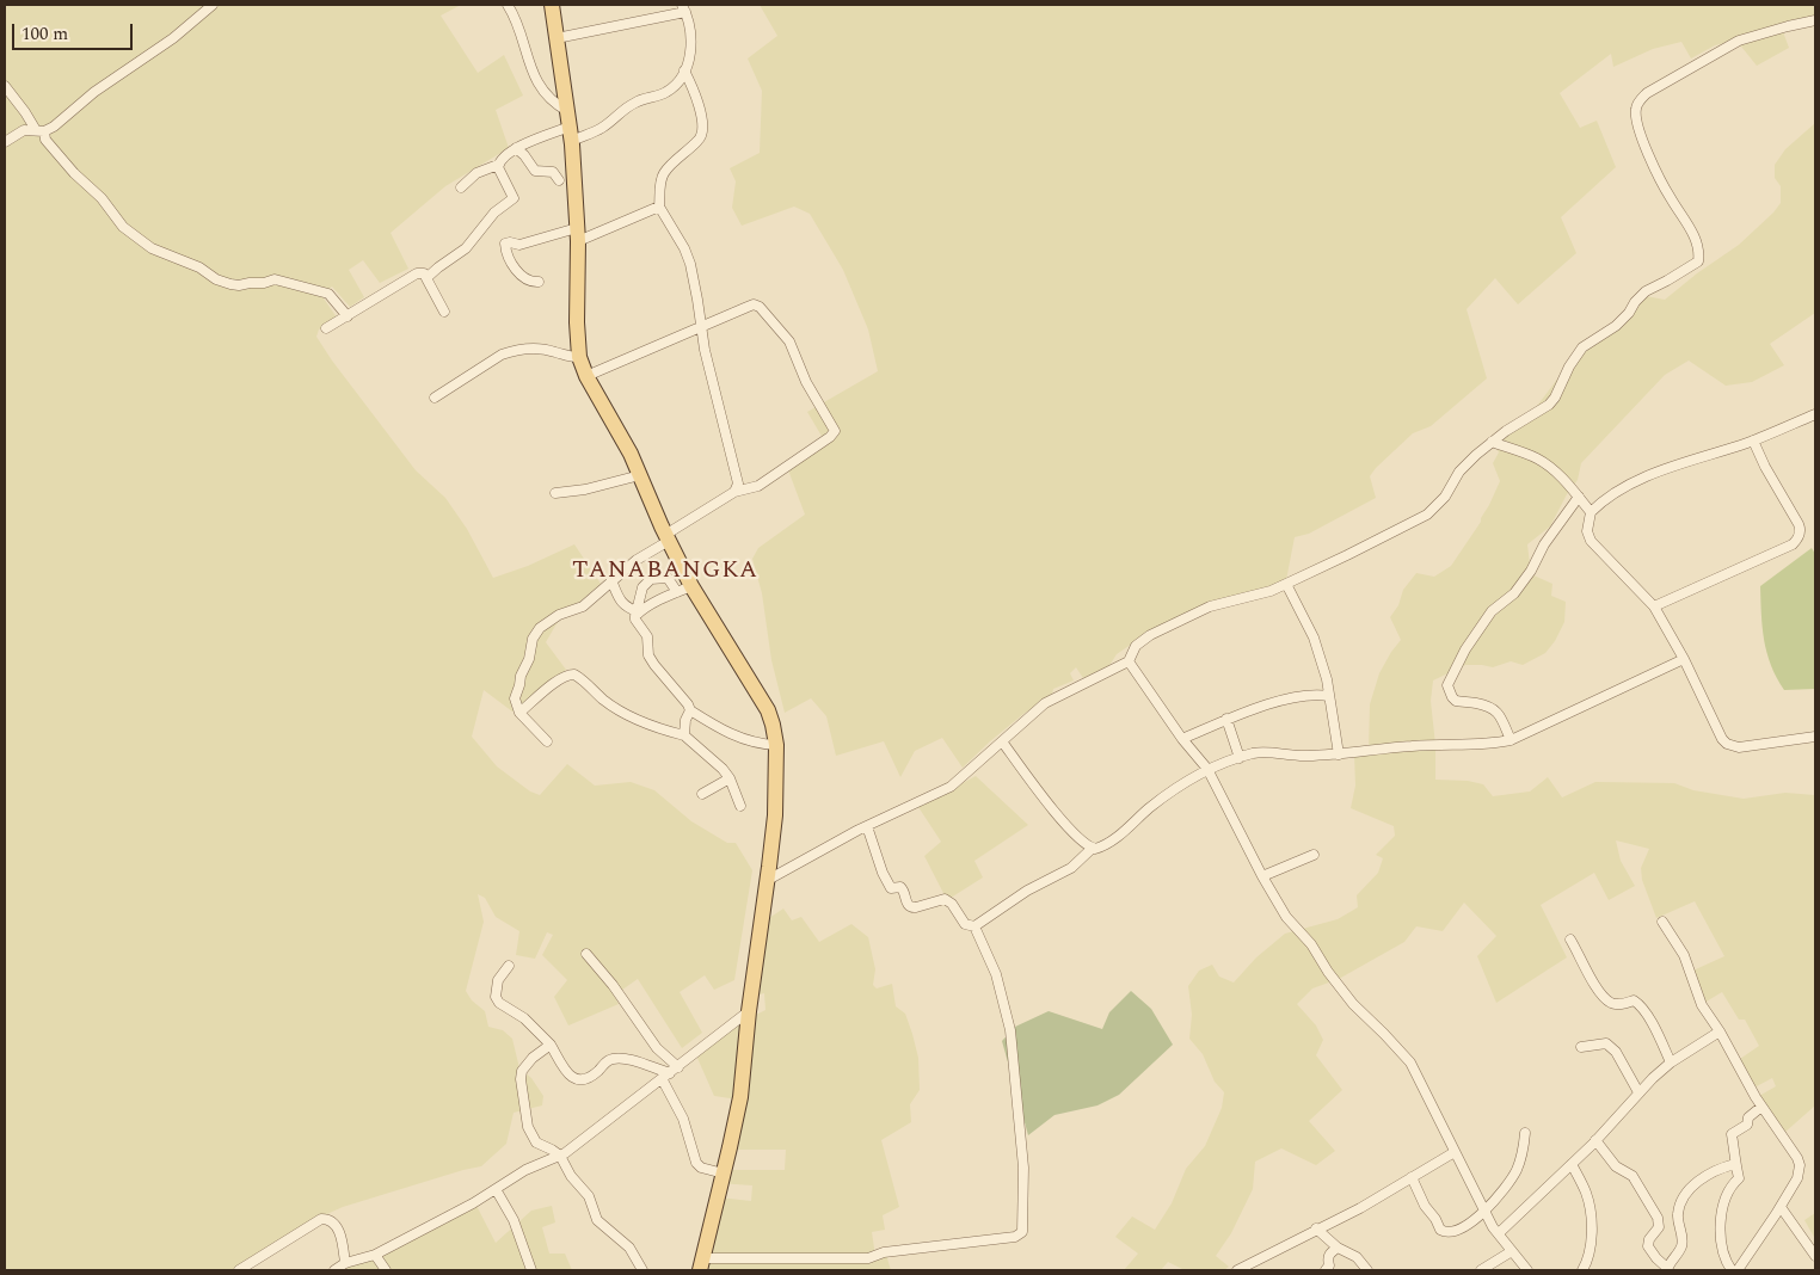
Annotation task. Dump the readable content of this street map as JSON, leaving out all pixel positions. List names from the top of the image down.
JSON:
{
  "districts": ["TANABANGKA"],
  "scale_bar": "100 m"
}
